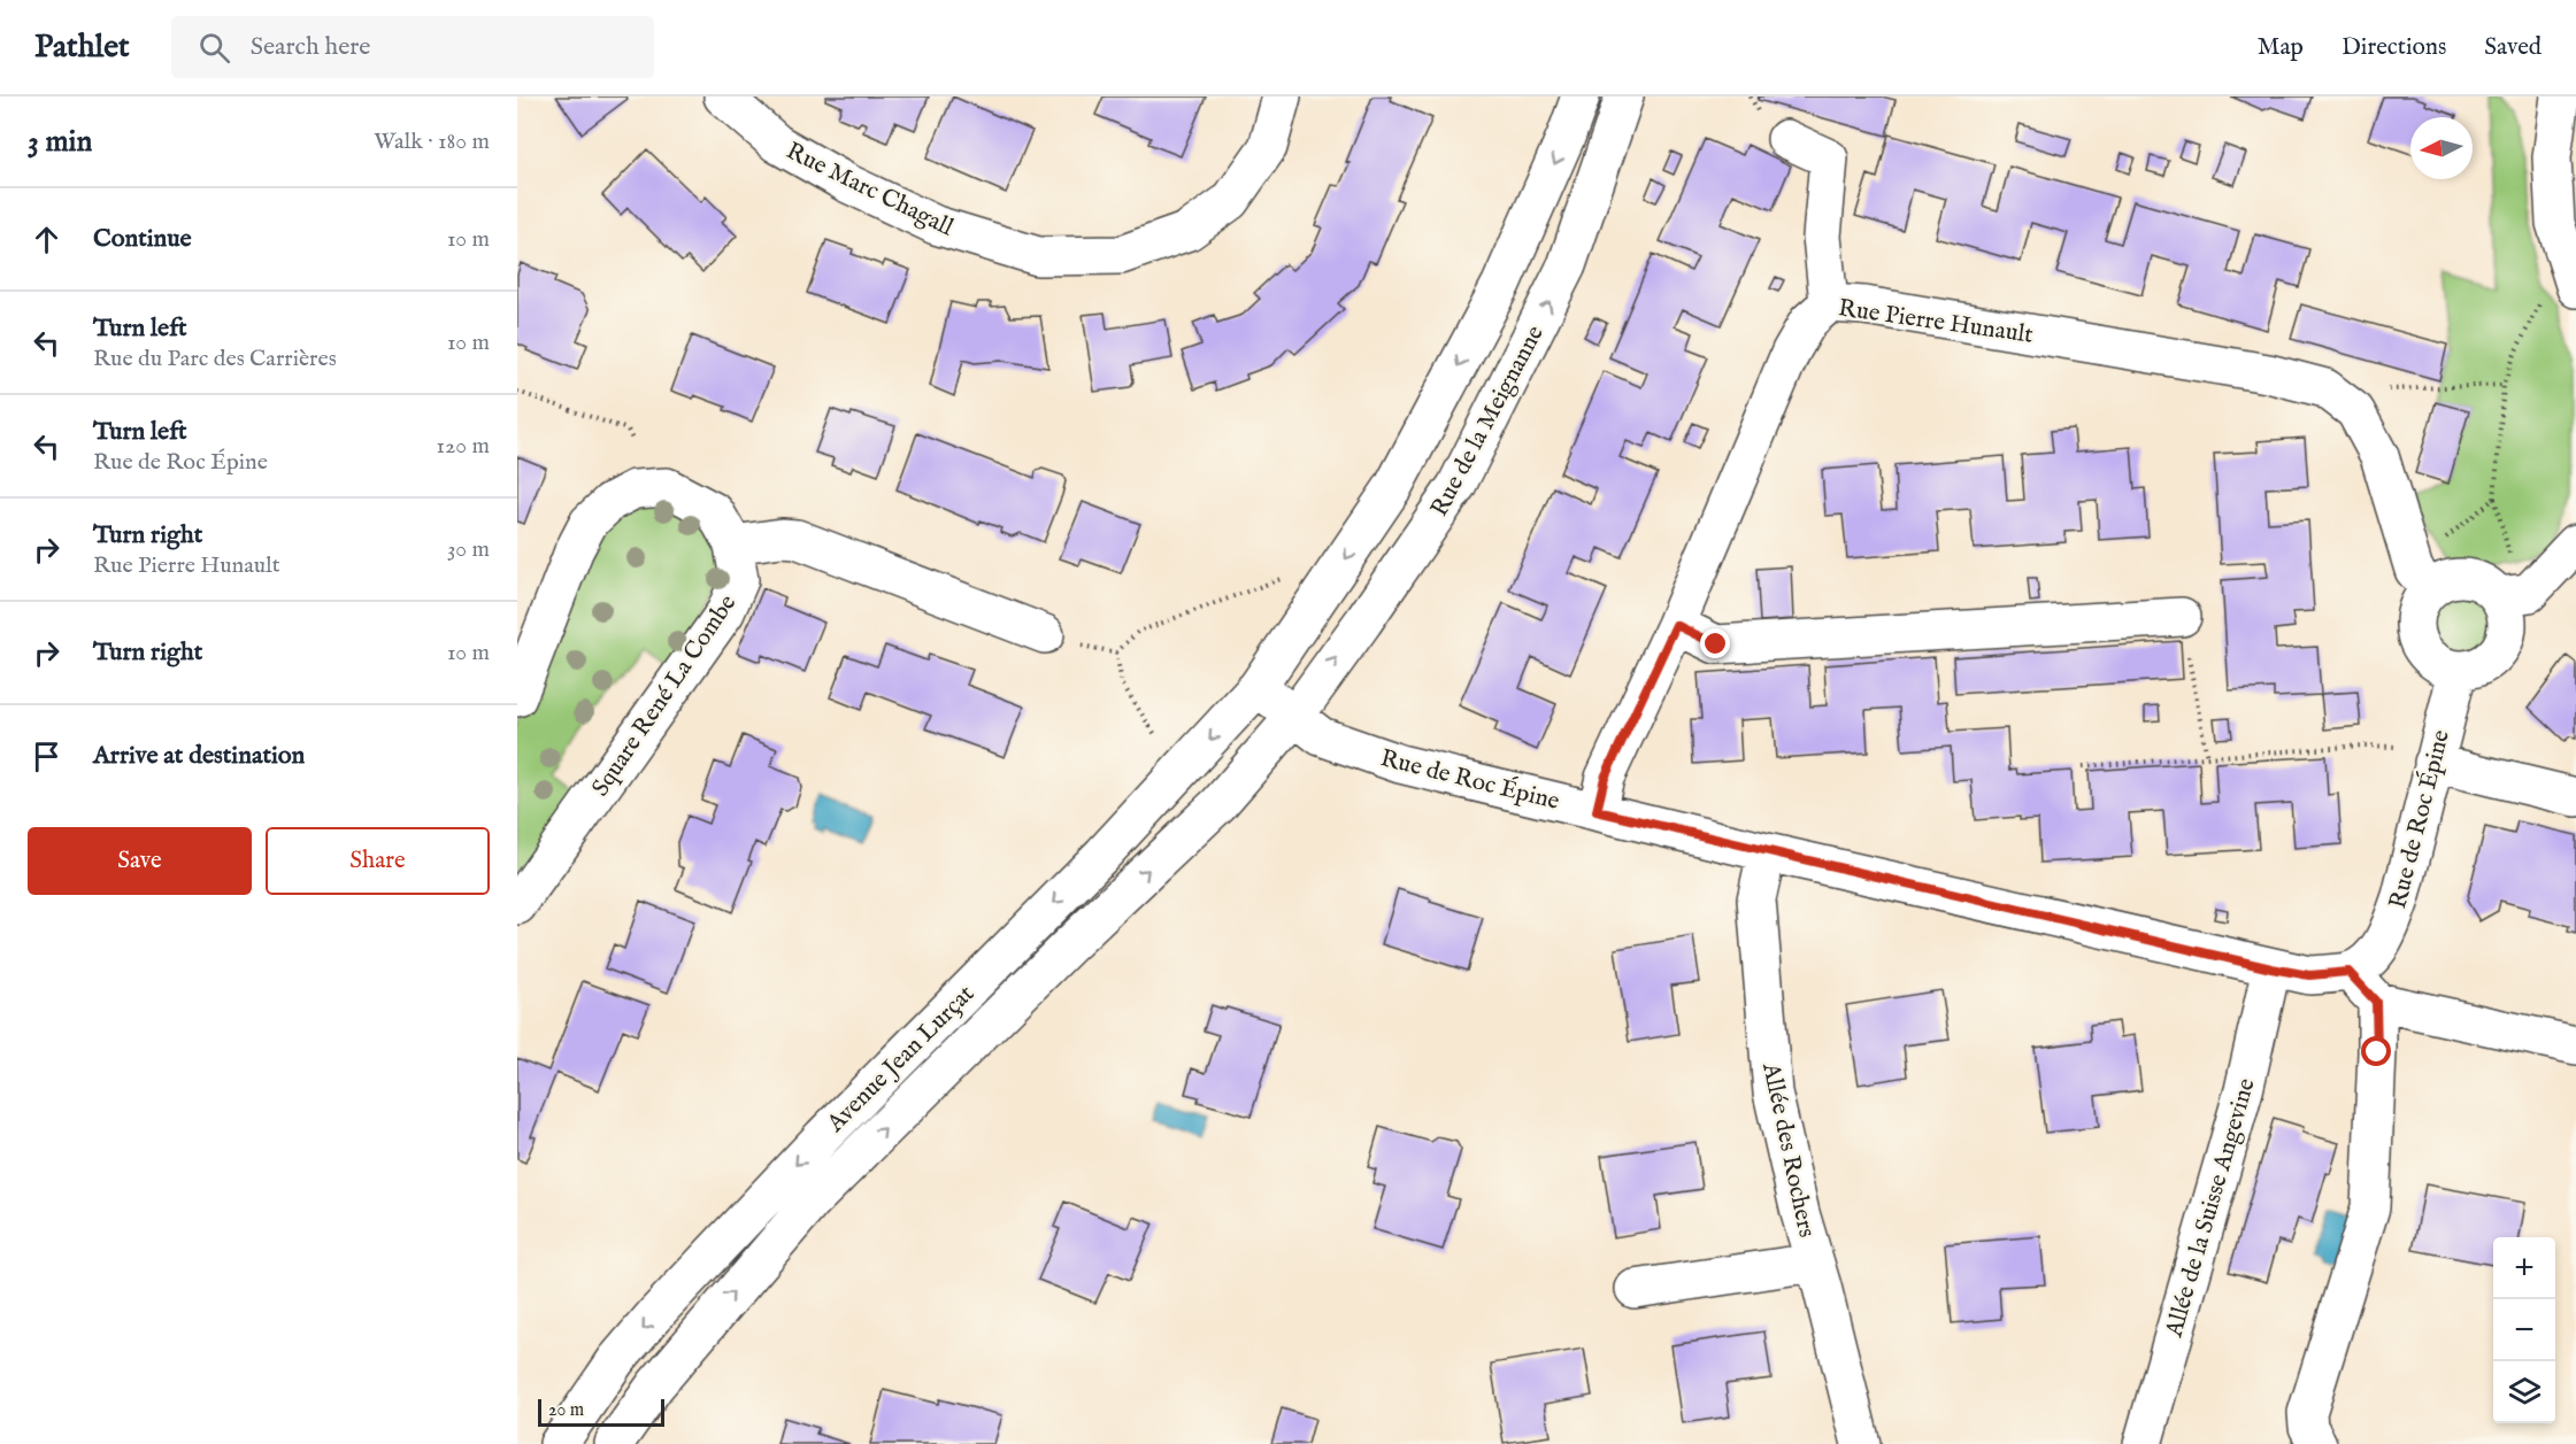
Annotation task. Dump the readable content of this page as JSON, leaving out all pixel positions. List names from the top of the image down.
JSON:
{
  "streets": {
    "street": [
      "Rue Marc Chagall",
      "Rue Pierre Hunault",
      "Rue de la Meignanne",
      "Square René La Combe",
      "Rue de Roc Épine",
      "Avenue Jean Lurçat",
      "Allée des Rochers",
      "Allée de la Suisse Angevine"
    ]
  },
  "crossings": [
    ["Rue Pierre Hunault", "Rue de Roc Épine"],
    ["Rue de la Meignanne", "Rue de Roc Épine"],
    ["Rue de la Meignanne", "Avenue Jean Lurçat"],
    ["Rue de Roc Épine", "Avenue Jean Lurçat"],
    ["Rue de Roc Épine", "Allée des Rochers"],
    ["Rue de Roc Épine", "Allée de la Suisse Angevine"]
  ],
  "scale_bar": "20 m",
  "north": "left",
  "page": {
    "header": "Pathlet",
    "search": "Search here",
    "nav": ["Map", "Directions", "Saved"],
    "heading": ["3 min", "Walk · 180 m"],
    "list": [
      ["Continue", "10 m"],
      ["Turn left", "Rue du Parc des Carrières", "10 m"],
      ["Turn left", "Rue de Roc Épine", "120 m"],
      ["Turn right", "Rue Pierre Hunault", "30 m"],
      ["Turn right", "10 m"],
      "Arrive at destination"
    ],
    "buttons": ["Save", "Share"],
    "map_buttons": ["+", "−"],
    "scale": "20 m"
  }
}
